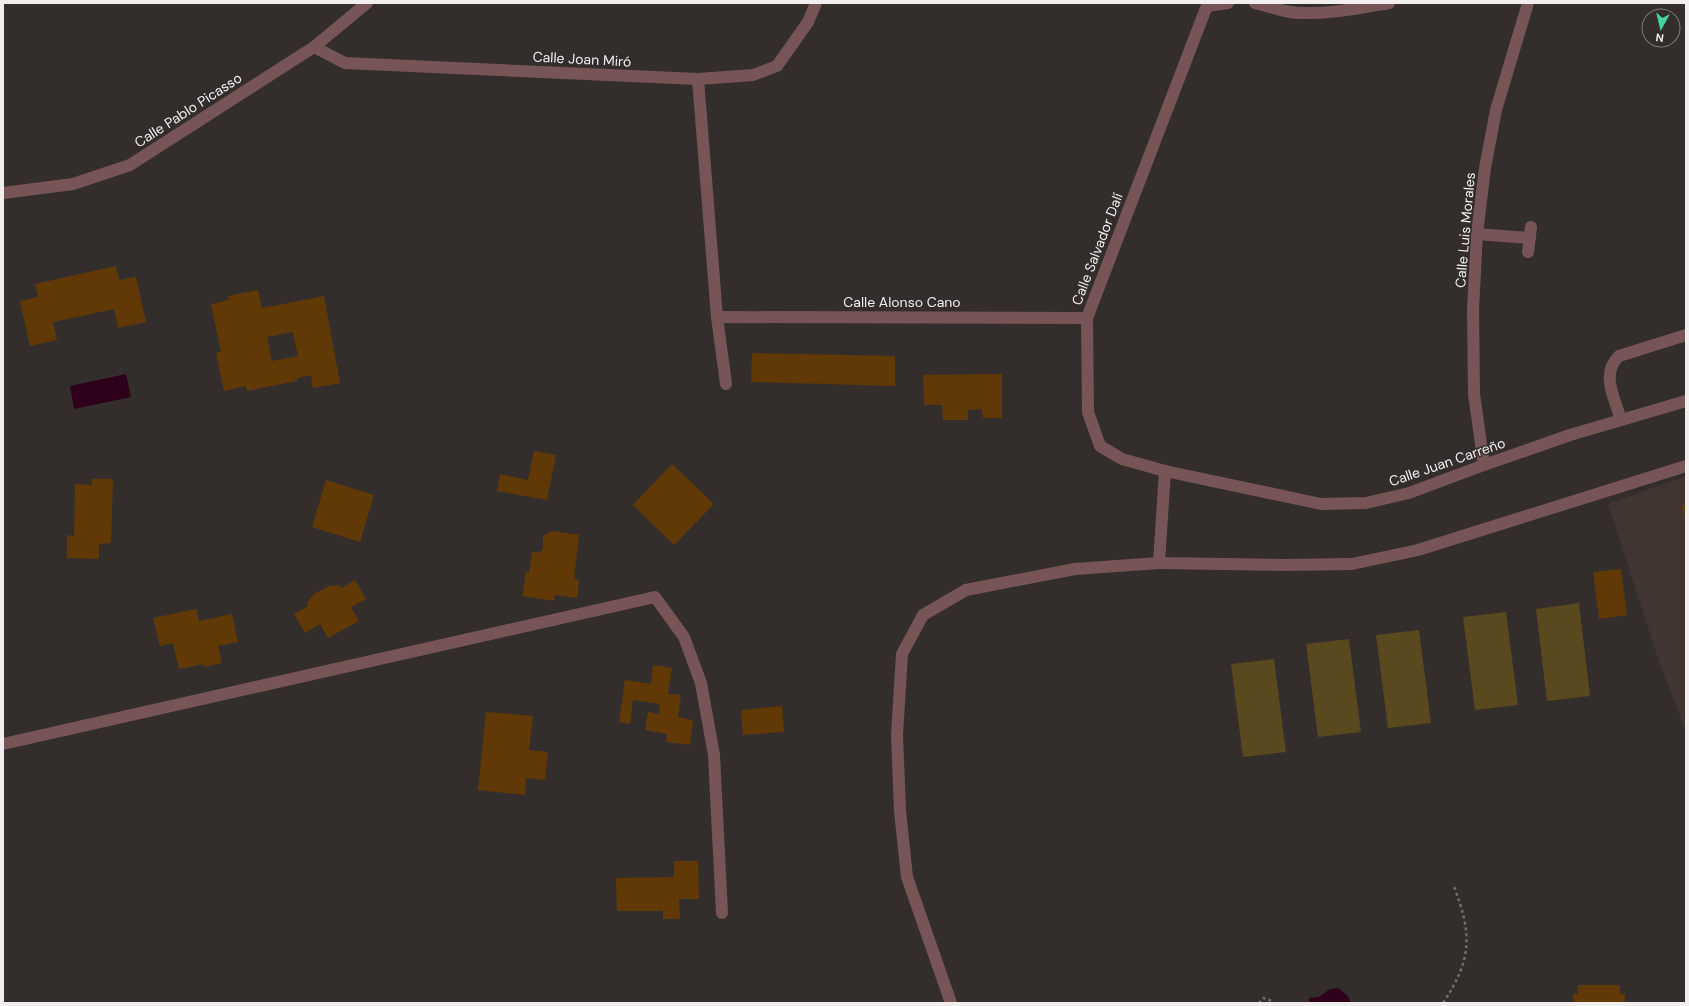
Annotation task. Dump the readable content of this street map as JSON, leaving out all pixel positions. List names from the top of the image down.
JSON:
{
  "streets": {
    "street": [
      "Calle Joan Miró",
      "Calle Pablo Picasso",
      "Calle Luis Morales",
      "Calle Salvador Dalí",
      "Calle Alonso Cano",
      "Calle Juan Carreño"
    ]
  },
  "crossings": [
    ["Calle Joan Miró", "Calle Pablo Picasso"],
    ["Calle Luis Morales", "Calle Juan Carreño"],
    ["Calle Salvador Dalí", "Calle Alonso Cano"],
    ["Calle Salvador Dalí", "Calle Juan Carreño"]
  ],
  "north": "bottom"
}
